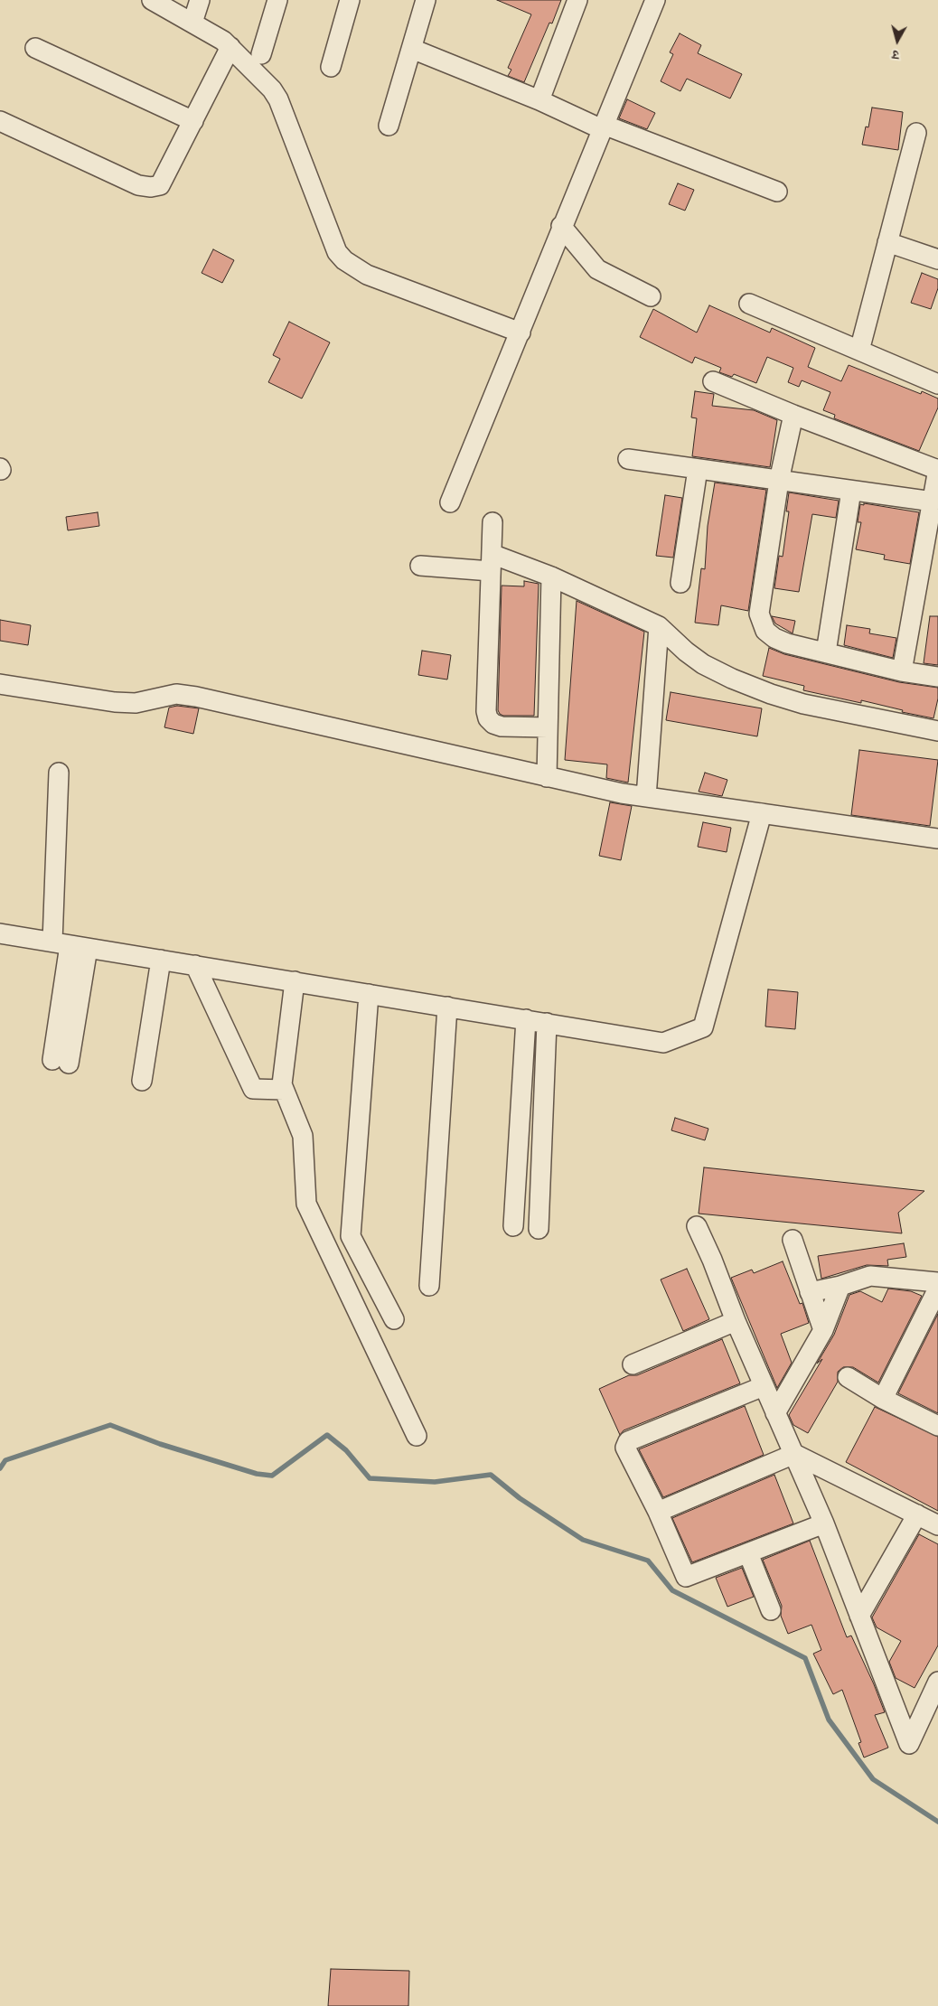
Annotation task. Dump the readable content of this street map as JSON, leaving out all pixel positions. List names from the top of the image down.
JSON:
{
  "north": "bottom"
}
